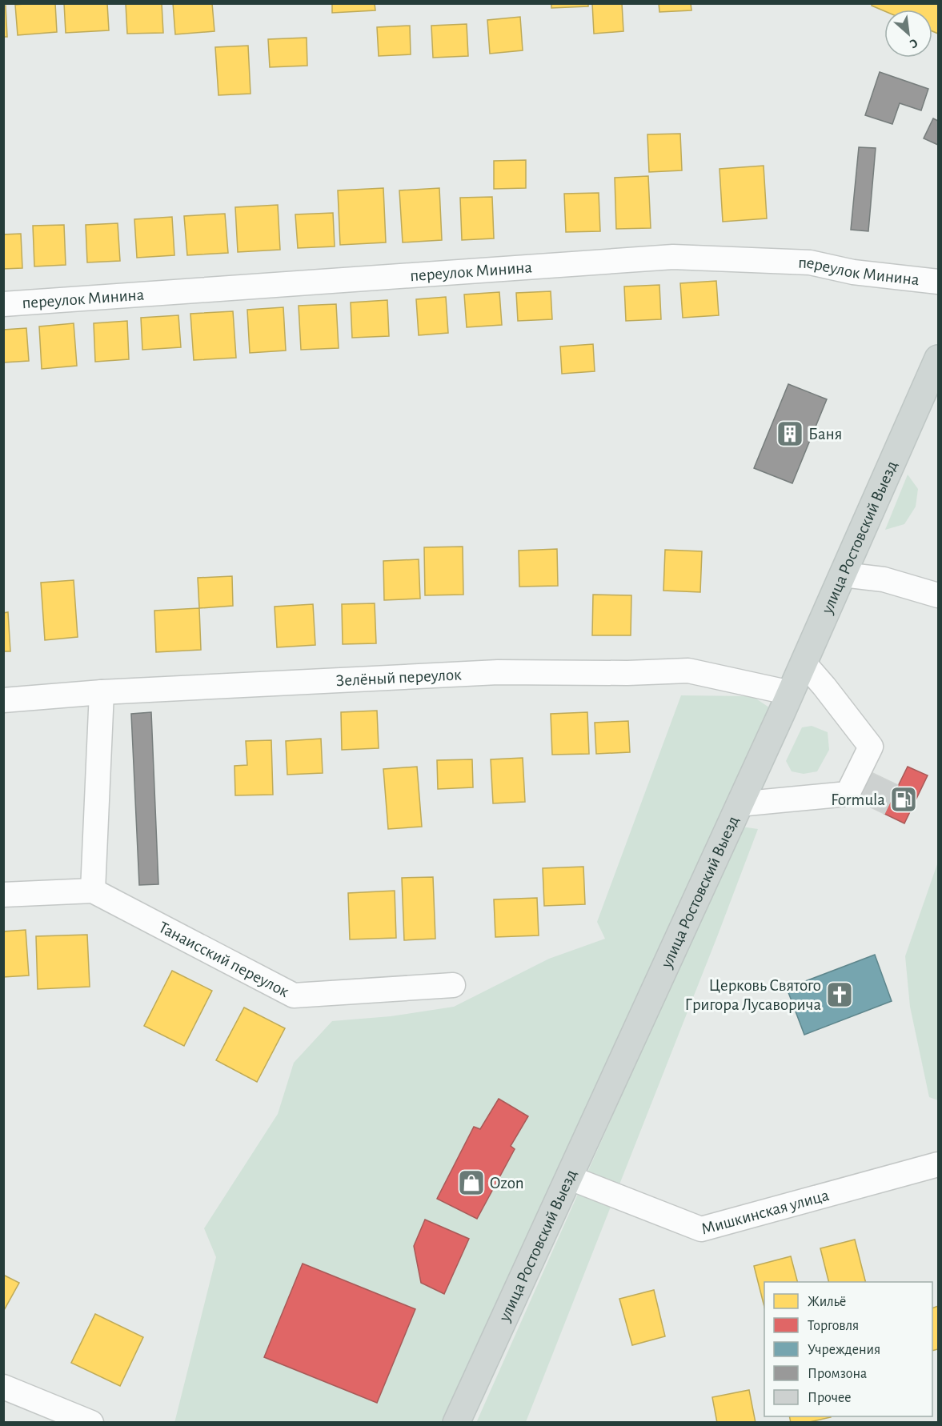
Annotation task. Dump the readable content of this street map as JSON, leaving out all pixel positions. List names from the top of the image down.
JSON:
{
  "streets": {
    "main road": ["улица Ростовский Выезд"],
    "street": [
      "переулок Минина",
      "Зелёный переулок",
      "Танаисский переулок",
      "Мишкинская улица"
    ]
  },
  "crossings": [
    ["улица Ростовский Выезд", "Зелёный переулок"],
    ["улица Ростовский Выезд", "Мишкинская улица"]
  ],
  "places": {
    "building": ["Баня"],
    "fuel station": ["Formula"],
    "church": ["Церковь Святого Григора Лусаворича"],
    "shop": ["Ozon"]
  },
  "legend": [
    "Жильё",
    "Торговля",
    "Учреждения",
    "Промзона",
    "Прочее"
  ],
  "north": "bottom right"
}
